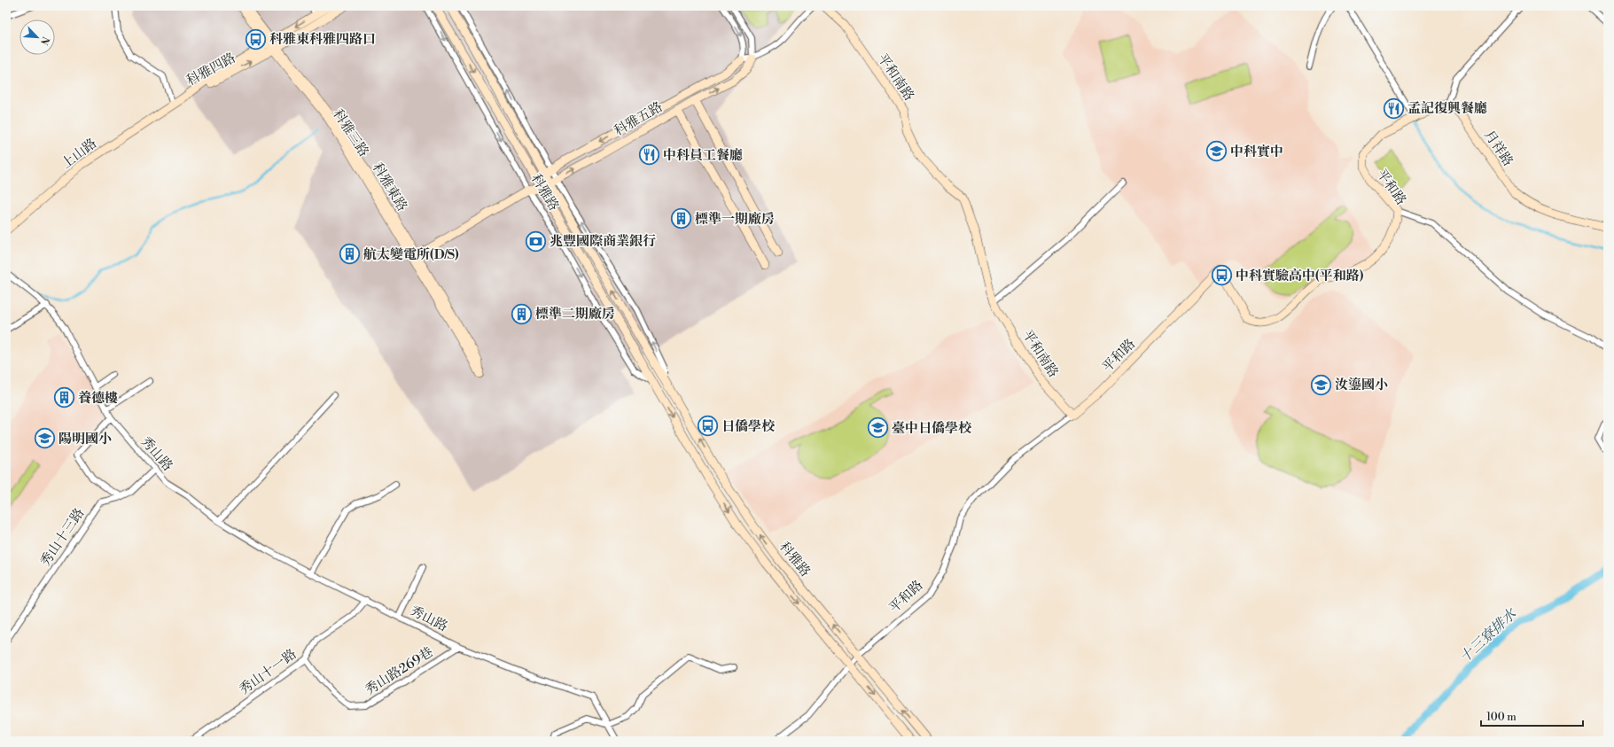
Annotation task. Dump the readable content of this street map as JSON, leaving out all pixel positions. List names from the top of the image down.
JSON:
{
  "streets": {
    "street": [
      "科雅四路",
      "平和南路",
      "科雅五路",
      "科雅三路",
      "月祥路",
      "上山路",
      "平和路",
      "科雅路",
      "秀山路",
      "秀山十三路",
      "秀山路269巷",
      "秀山十一路"
    ]
  },
  "crossings": [
    ["科雅四路", "科雅三路"],
    ["科雅四路", "上山路"],
    ["平和南路", "平和路"],
    ["科雅五路", "科雅三路"],
    ["科雅五路", "科雅路"],
    ["平和路", "科雅路"],
    ["秀山路", "秀山十三路"],
    ["秀山路", "秀山路269巷"],
    ["秀山路", "秀山十一路"],
    ["秀山路269巷", "秀山十一路"]
  ],
  "water": ["十三寮排水"],
  "places": {
    "bus stop": ["科雅東科雅四路口", "中科實驗高中(平和路)", "日僑學校"],
    "restaurant": ["孟記復興餐廳", "中科員工餐廳"],
    "school or university": [
      "中科實中",
      "汝鎏國小",
      "臺中日僑學校",
      "陽明國小"
    ],
    "building": [
      "標準一期廠房",
      "航太變電所(D/S)",
      "標準二期廠房",
      "養德樓"
    ],
    "bank": ["兆豐國際商業銀行"]
  },
  "scale_bar": "100 m",
  "north": "bottom right"
}
